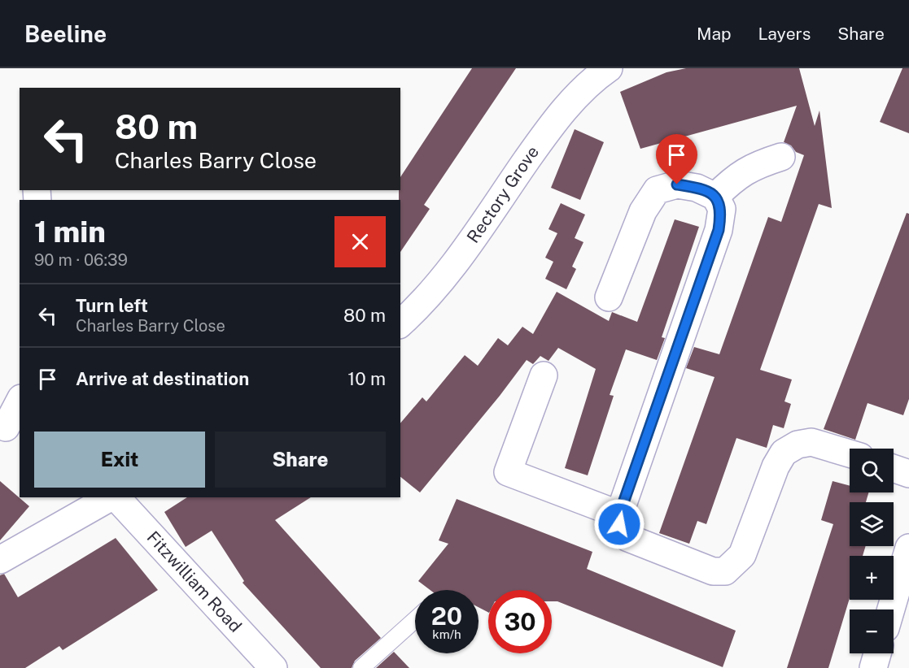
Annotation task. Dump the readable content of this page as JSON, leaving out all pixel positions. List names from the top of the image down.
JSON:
{
  "streets": {
    "street": ["Rectory Grove", "Fitzwilliam Road"]
  },
  "page": {
    "header": "Beeline",
    "nav": ["Map", "Layers", "Share"],
    "turn": ["80 m", "Charles Barry Close"],
    "heading": ["1 min", "90 m · 06:39"],
    "list": [
      {
        "name": "Turn left",
        "note": "Charles Barry Close",
        "value": "80 m"
      },
      {
        "name": "Arrive at destination",
        "value": "10 m"
      }
    ],
    "buttons": ["Exit", "Share"],
    "map_buttons": ["+", "−"],
    "speed": "20 km/h",
    "limit": "30"
  }
}
